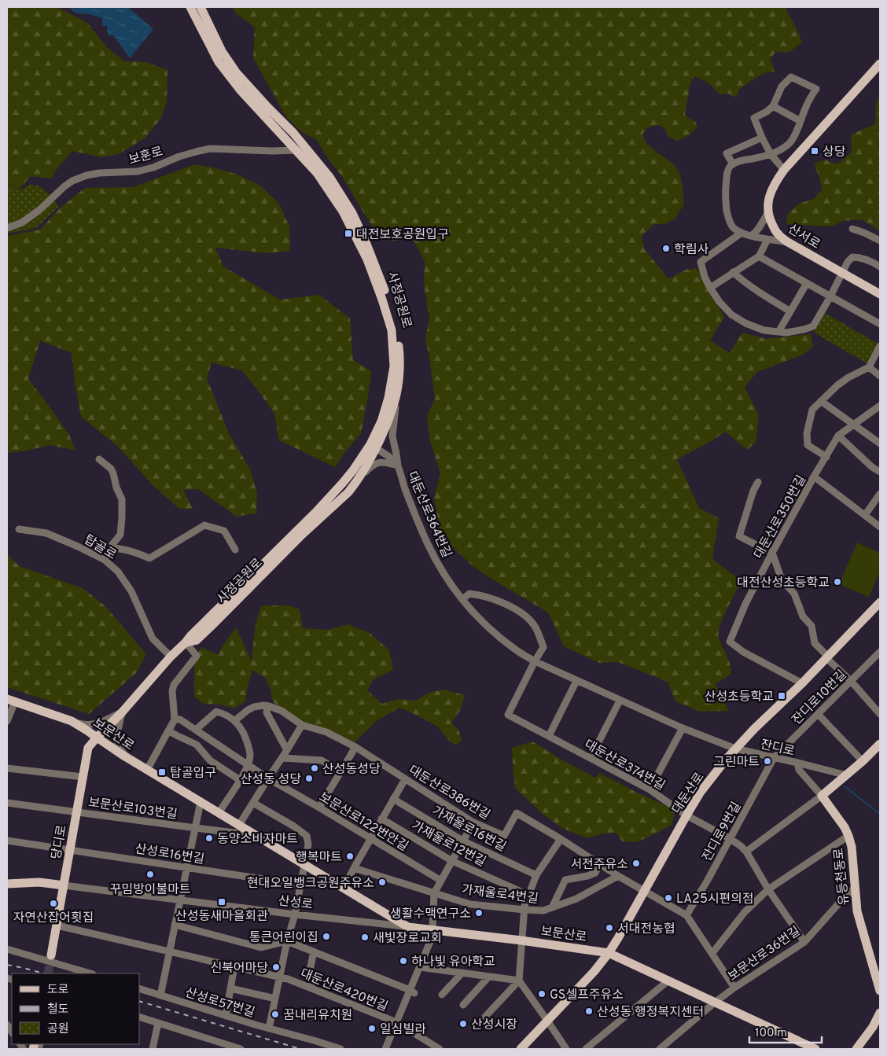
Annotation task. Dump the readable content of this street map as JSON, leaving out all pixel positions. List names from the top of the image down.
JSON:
{
  "streets": {
    "main road": [
      "산서로",
      "사정공원로",
      "보문산로",
      "대둔산로",
      "당디로",
      "유등천동로",
      "산성로"
    ],
    "street": [
      "보훈로",
      "대둔산로364번길",
      "대둔산로350번길",
      "탑골로",
      "잔디로10번길",
      "잔디로",
      "대둔산로374번길",
      "대둔산로386번길",
      "보문산로103번길",
      "보문산로122번안길",
      "가재울로16번길",
      "잔디로9번길",
      "가재울로12번길",
      "산성로16번길",
      "가재울로4번길",
      "보문산로36번길",
      "대둔산로420번길",
      "산성로57번길"
    ]
  },
  "crossings": [
    ["보훈로", "사정공원로"],
    ["사정공원로", "대둔산로364번길"],
    ["사정공원로", "탑골로"],
    ["사정공원로", "보문산로"],
    ["사정공원로", "당디로"],
    ["대둔산로364번길", "잔디로"],
    ["대둔산로364번길", "대둔산로374번길"],
    ["대둔산로364번길", "대둔산로"],
    ["대둔산로350번길", "대둔산로"],
    ["잔디로10번길", "잔디로"],
    ["잔디로10번길", "잔디로9번길"],
    ["보문산로", "대둔산로"],
    ["보문산로", "보문산로103번길"],
    ["보문산로", "당디로"],
    ["보문산로", "산성로"],
    ["보문산로", "보문산로36번길"],
    ["잔디로", "대둔산로"],
    ["잔디로", "잔디로9번길"],
    ["잔디로", "유등천동로"],
    ["대둔산로374번길", "대둔산로"],
    ["대둔산로374번길", "잔디로9번길"],
    ["대둔산로374번길", "보문산로36번길"],
    ["대둔산로386번길", "대둔산로"],
    ["대둔산로386번길", "잔디로9번길"],
    ["대둔산로386번길", "가재울로4번길"],
    ["보문산로103번길", "당디로"],
    ["당디로", "산성로16번길"],
    ["당디로", "산성로"],
    ["유등천동로", "보문산로36번길"]
  ],
  "places": {
    "transit": [
      "상당",
      "대전보호공원입구",
      "산성초등학교",
      "탑골입구",
      "산성동새마을회관"
    ],
    "other": [
      "학림사",
      "대전산성초등학교",
      "그린마트",
      "산성동성당",
      "산성동 성당",
      "동양소비자마트",
      "행복마트",
      "서전주유소",
      "꾸밈방이불마트",
      "현대오일뱅크공원주유소",
      "LA25시편의점",
      "자연산잡어횟집",
      "생활수맥연구소",
      "서대전농협",
      "통큰어린이집",
      "새빛장로교회",
      "하나빛 유아학교",
      "신북어마당",
      "GS셀프주유소",
      "산성동 행정복지센터",
      "꿈내리유치원",
      "산성시장",
      "일심빌라"
    ]
  },
  "legend": ["도로", "철도", "공원"],
  "scale_bar": "100 m"
}
